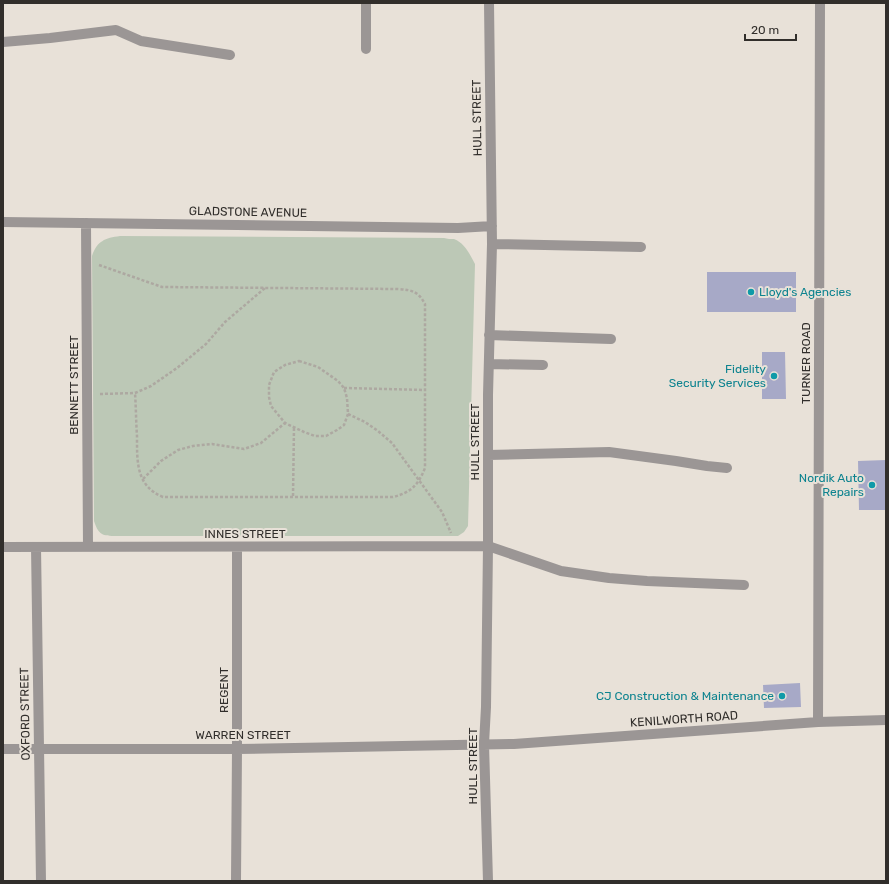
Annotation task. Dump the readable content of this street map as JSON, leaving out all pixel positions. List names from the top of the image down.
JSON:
{
  "streets": {
    "street": [
      "HULL STREET",
      "GLADSTONE AVENUE",
      "TURNER ROAD",
      "BENNETT STREET",
      "INNES STREET",
      "REGENT",
      "OXFORD STREET",
      "KENILWORTH ROAD",
      "WARREN STREET"
    ]
  },
  "crossings": [
    ["HULL STREET", "GLADSTONE AVENUE"],
    ["HULL STREET", "INNES STREET"],
    ["HULL STREET", "KENILWORTH ROAD"],
    ["HULL STREET", "WARREN STREET"],
    ["GLADSTONE AVENUE", "BENNETT STREET"],
    ["TURNER ROAD", "KENILWORTH ROAD"],
    ["BENNETT STREET", "INNES STREET"],
    ["INNES STREET", "REGENT"],
    ["INNES STREET", "OXFORD STREET"],
    ["REGENT", "WARREN STREET"],
    ["OXFORD STREET", "WARREN STREET"],
    ["KENILWORTH ROAD", "WARREN STREET"]
  ],
  "places": [
    "Lloyd's Agencies",
    "Fidelity Security Services",
    "Nordik Auto Repairs",
    "CJ Construction & Maintenance"
  ],
  "scale_bar": "20 m"
}
